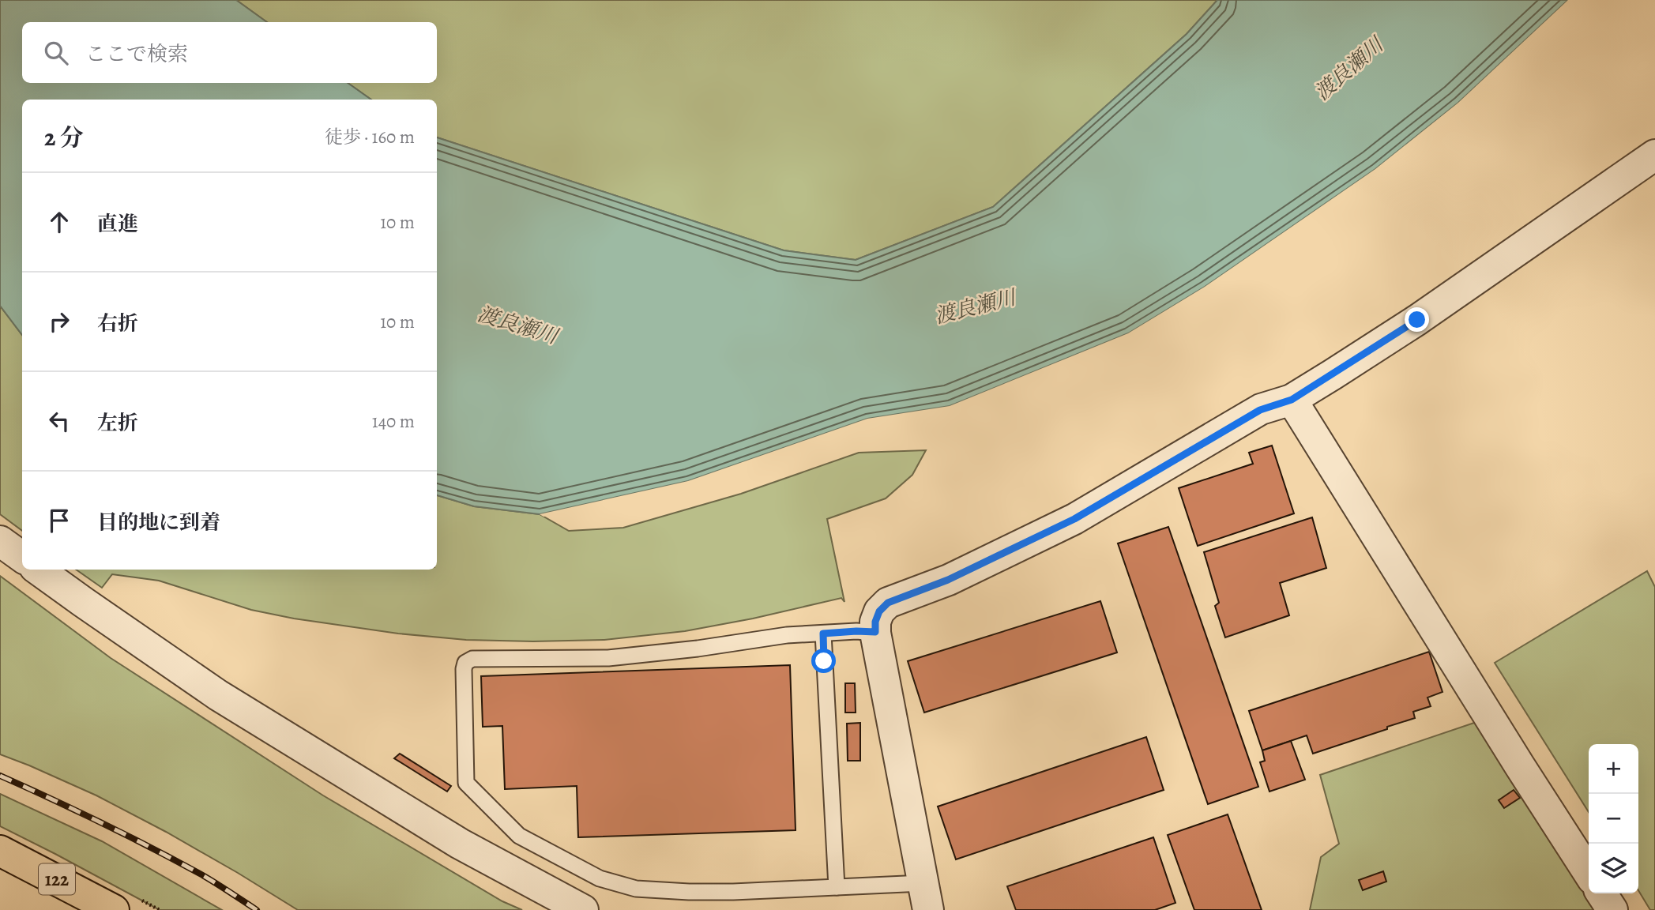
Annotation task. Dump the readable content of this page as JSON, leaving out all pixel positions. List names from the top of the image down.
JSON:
{
  "streets": {
    "highway": ["122"]
  },
  "water": ["渡良瀬川"],
  "page": {
    "search": "ここで検索",
    "heading": ["2 分", "徒歩 · 160 m"],
    "list": [
      ["直進", "10 m"],
      ["右折", "10 m"],
      ["左折", "140 m"],
      "目的地に到着"
    ],
    "map_buttons": ["+", "−"]
  }
}
